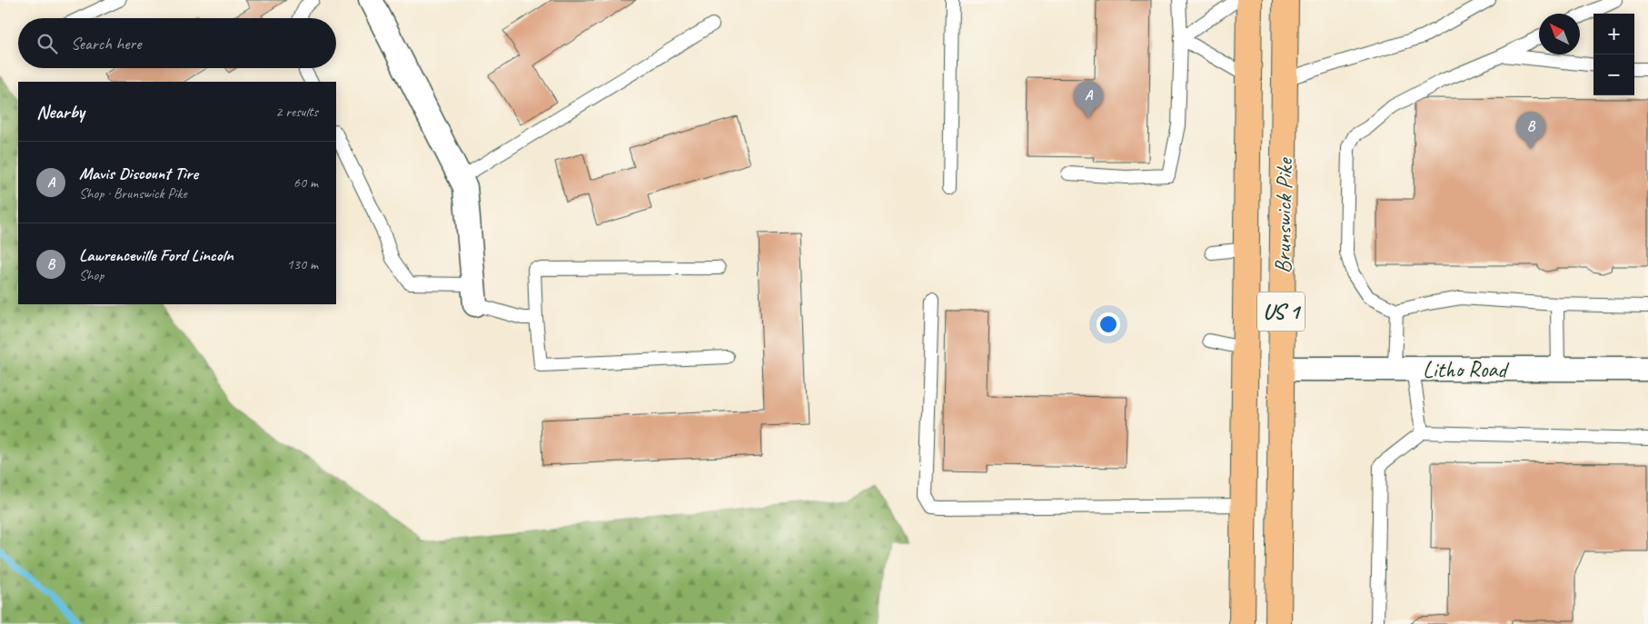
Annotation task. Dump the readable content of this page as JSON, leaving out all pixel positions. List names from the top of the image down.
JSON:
{
  "streets": {
    "highway": ["Brunswick Pike", "US 1"],
    "street": ["Litho Road"]
  },
  "crossings": [
    ["Brunswick Pike", "Litho Road"]
  ],
  "north": "top left",
  "page": {
    "map_buttons": ["+", "−"],
    "search": "Search here",
    "pins": ["A", "B"],
    "heading": ["Nearby", "2 results"],
    "list": [
      {
        "mark": "A",
        "name": "Mavis Discount Tire",
        "note": "Shop · Brunswick Pike",
        "value": "60 m"
      },
      {
        "mark": "B",
        "name": "Lawrenceville Ford Lincoln",
        "note": "Shop",
        "value": "130 m"
      }
    ]
  }
}
